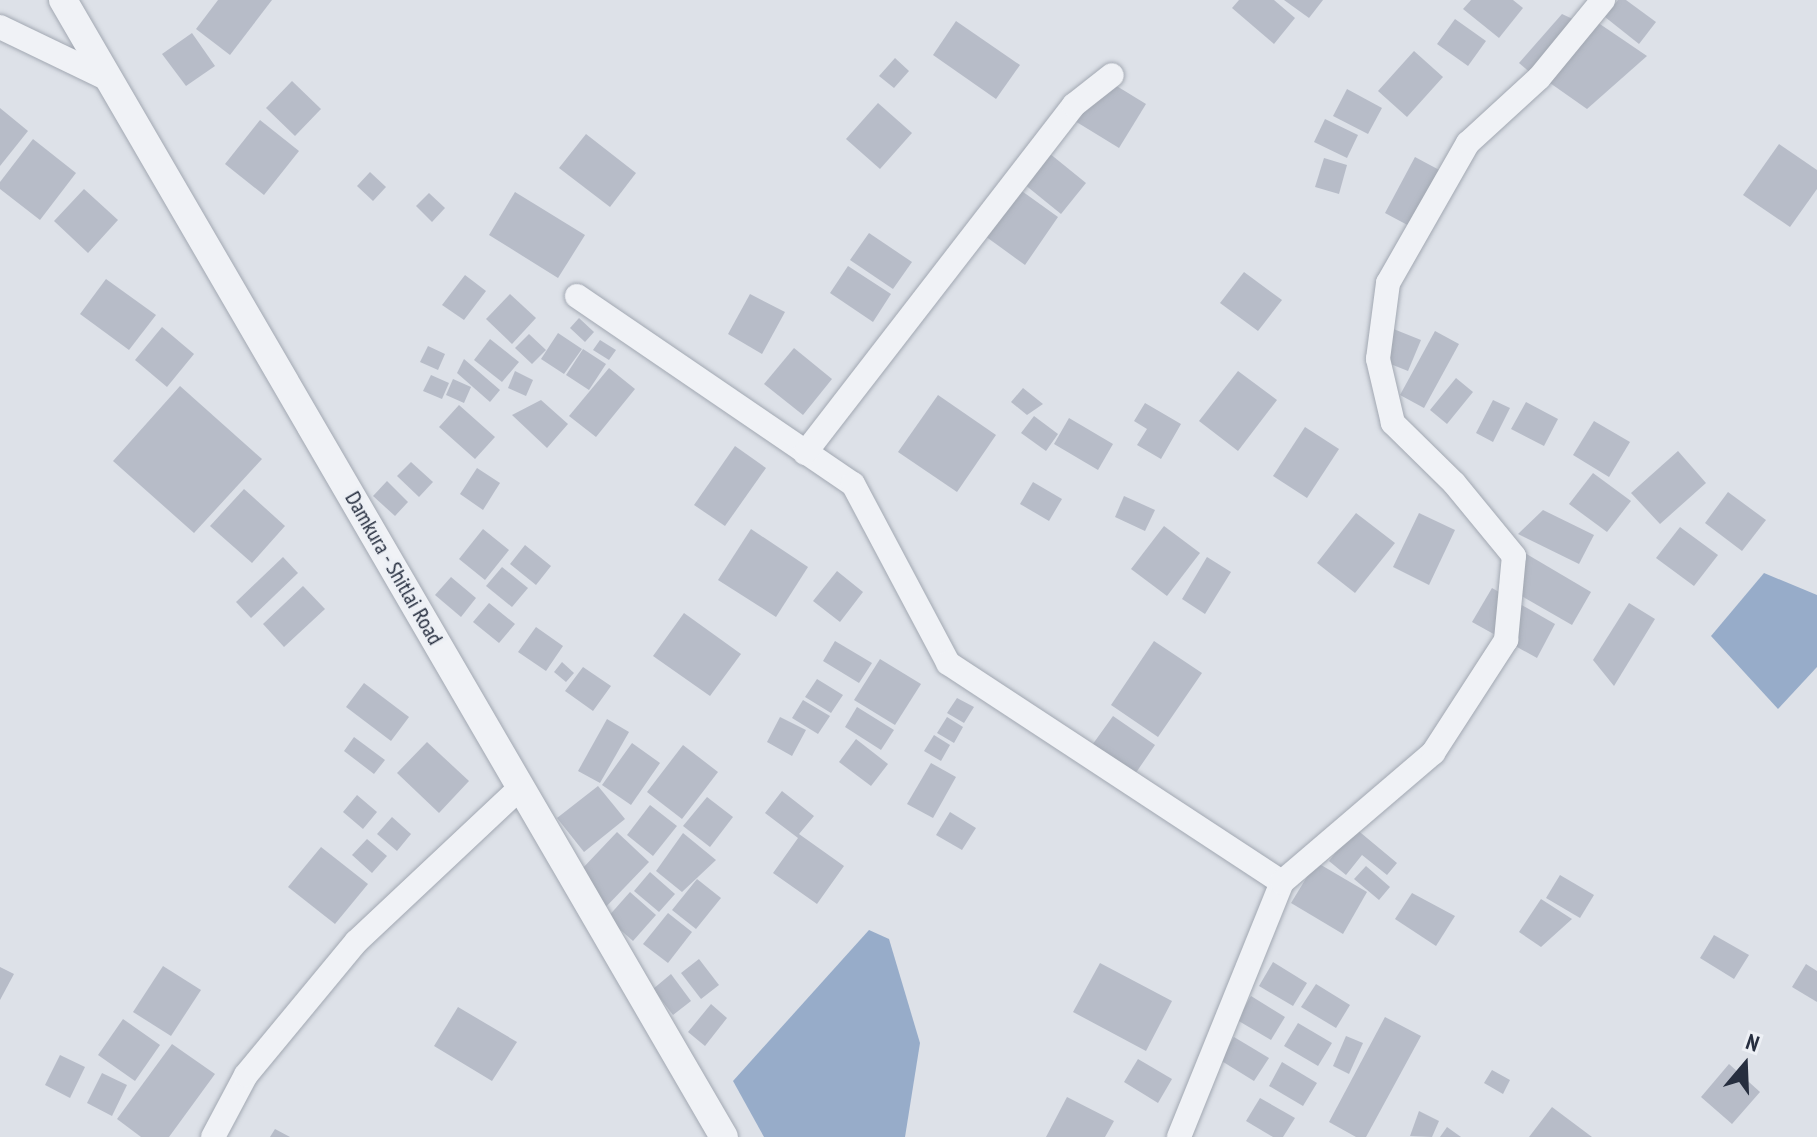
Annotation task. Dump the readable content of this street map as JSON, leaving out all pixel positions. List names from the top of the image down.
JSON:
{
  "streets": {
    "street": ["Damkura - Shitlai Road"]
  },
  "north": "top"
}
